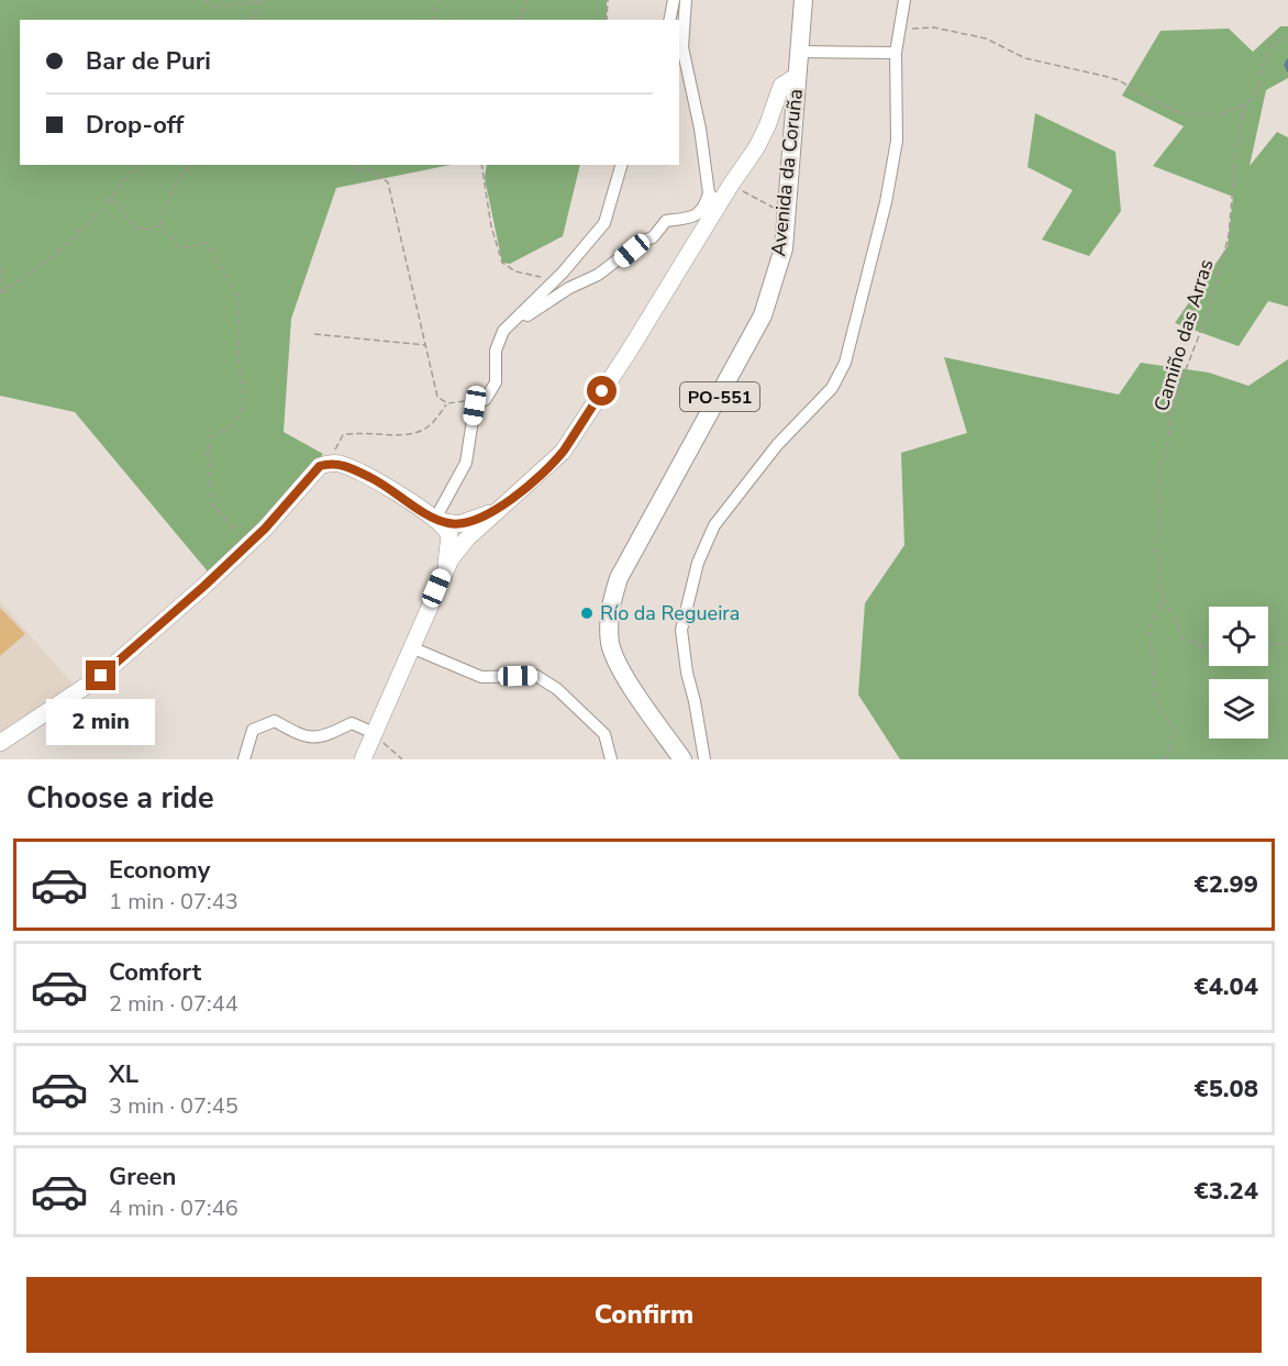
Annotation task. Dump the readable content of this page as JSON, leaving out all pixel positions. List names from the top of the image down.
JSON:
{
  "streets": {
    "main road": ["Avenida da Coruña", "PO-551"],
    "path": ["Camiño das Arras"]
  },
  "places": ["Río da Regueira"],
  "page": {
    "banner": ["Bar de Puri", "Drop-off"],
    "bubble": "2 min",
    "heading": "Choose a ride",
    "list": [
      {
        "name": "Economy",
        "note": "1 min · 07:43",
        "value": "€2.99"
      },
      {
        "name": "Comfort",
        "note": "2 min · 07:44",
        "value": "€4.04"
      },
      {
        "name": "XL",
        "note": "3 min · 07:45",
        "value": "€5.08"
      },
      {
        "name": "Green",
        "note": "4 min · 07:46",
        "value": "€3.24"
      }
    ],
    "buttons": "Confirm"
  }
}
